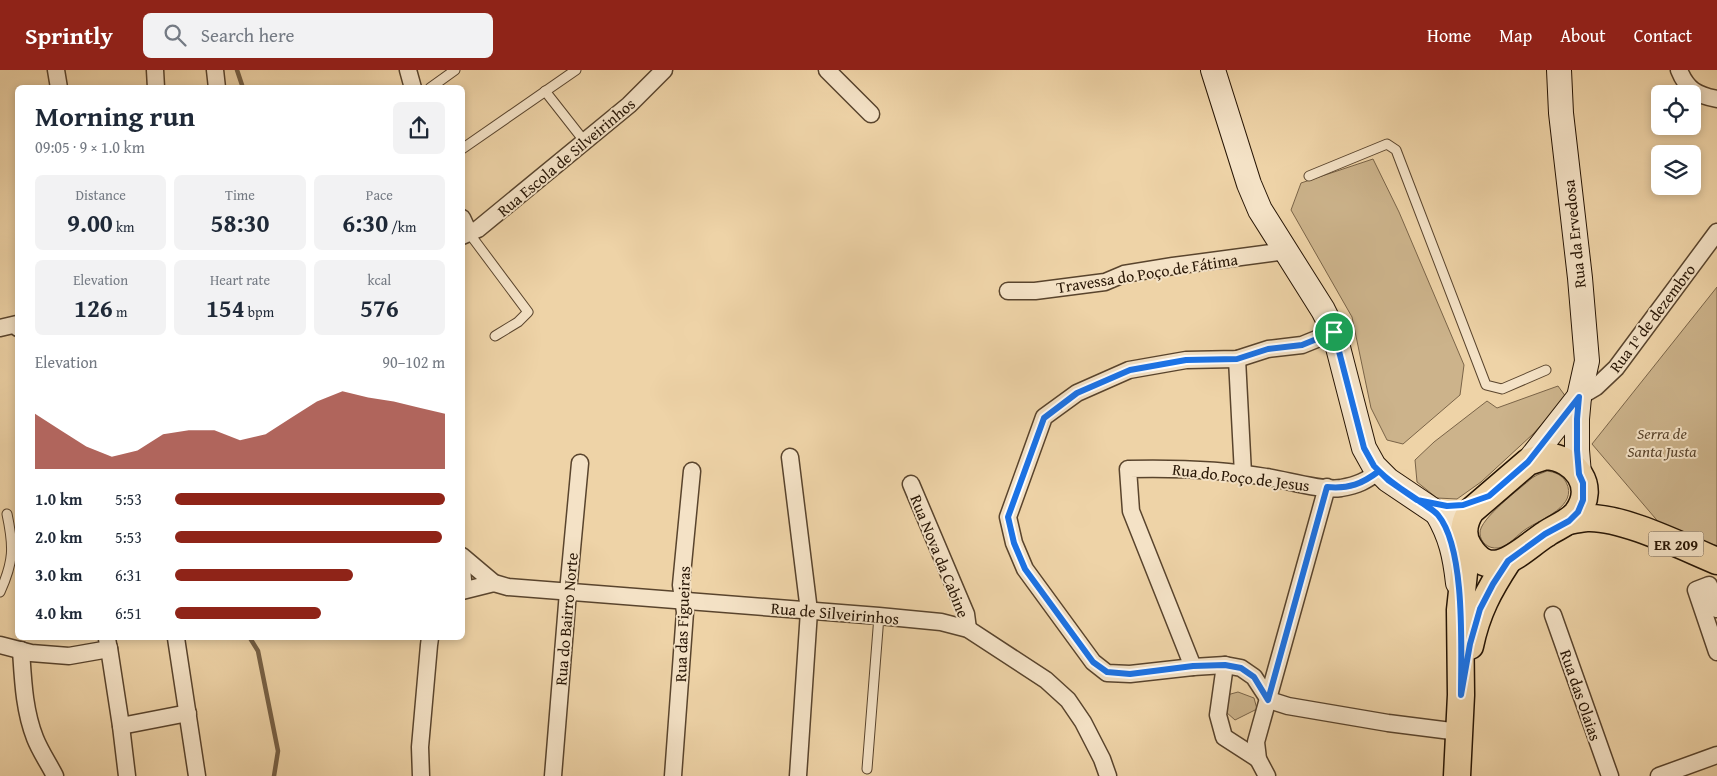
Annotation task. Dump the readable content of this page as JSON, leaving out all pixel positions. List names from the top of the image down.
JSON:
{
  "streets": {
    "main road": ["ER 209"],
    "street": [
      "Rua Escola de Silveirinhos",
      "Rua da Ervedosa",
      "Travessa do Poço de Fátima",
      "Rua 1º de dezembro",
      "Rua do Poço de Jesus",
      "Rua Nova da Cabine",
      "Rua de Silveirinhos",
      "Rua do Bairro Norte",
      "Rua das Figueiras",
      "Rua das Olaias"
    ]
  },
  "crossings": [
    ["Rua da Ervedosa", "Rua 1º de dezembro"],
    ["Rua da Ervedosa", "ER 209"],
    ["Rua Nova da Cabine", "Rua de Silveirinhos"],
    ["Rua de Silveirinhos", "Rua do Bairro Norte"],
    ["Rua de Silveirinhos", "Rua das Figueiras"]
  ],
  "parks": ["Serra de Santa Justa"],
  "page": {
    "header": "Sprintly",
    "search": "Search here",
    "nav": [
      "Home",
      "Map",
      "About",
      "Contact"
    ],
    "heading": ["Morning run", "09:05 · 9 × 1.0 km"],
    "stats": [
      ["Distance", "9.00 km"],
      ["Time", "58:30"],
      ["Pace", "6:30 /km"],
      ["Elevation", "126 m"],
      ["Heart rate", "154 bpm"],
      ["kcal", "576"]
    ],
    "chart": ["Elevation", "90–102 m"],
    "list": [
      {
        "name": "1.0 km",
        "note": "5:53"
      },
      {
        "name": "2.0 km",
        "note": "5:53"
      },
      {
        "name": "3.0 km",
        "note": "6:31"
      },
      {
        "name": "4.0 km",
        "note": "6:51"
      }
    ]
  }
}
